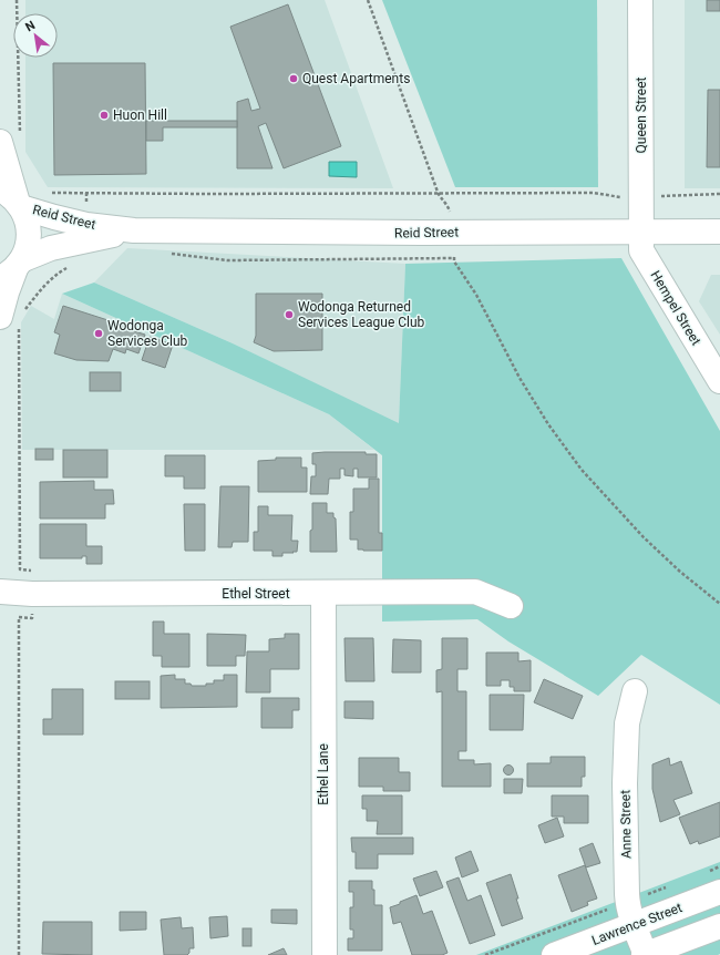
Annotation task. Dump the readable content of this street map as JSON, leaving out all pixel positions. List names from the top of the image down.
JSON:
{
  "streets": {
    "street": [
      "Queen Street",
      "Reid Street",
      "Hempel Street",
      "Ethel Street",
      "Ethel Lane",
      "Anne Street",
      "Lawrence Street"
    ]
  },
  "crossings": [
    ["Queen Street", "Reid Street"],
    ["Queen Street", "Hempel Street"],
    ["Reid Street", "Hempel Street"],
    ["Ethel Street", "Ethel Lane"],
    ["Anne Street", "Lawrence Street"]
  ],
  "places": [
    "Quest Apartments",
    "Huon Hill",
    "Wodonga Returned Services League Club",
    "Wodonga Services Club"
  ],
  "north": "top left"
}
